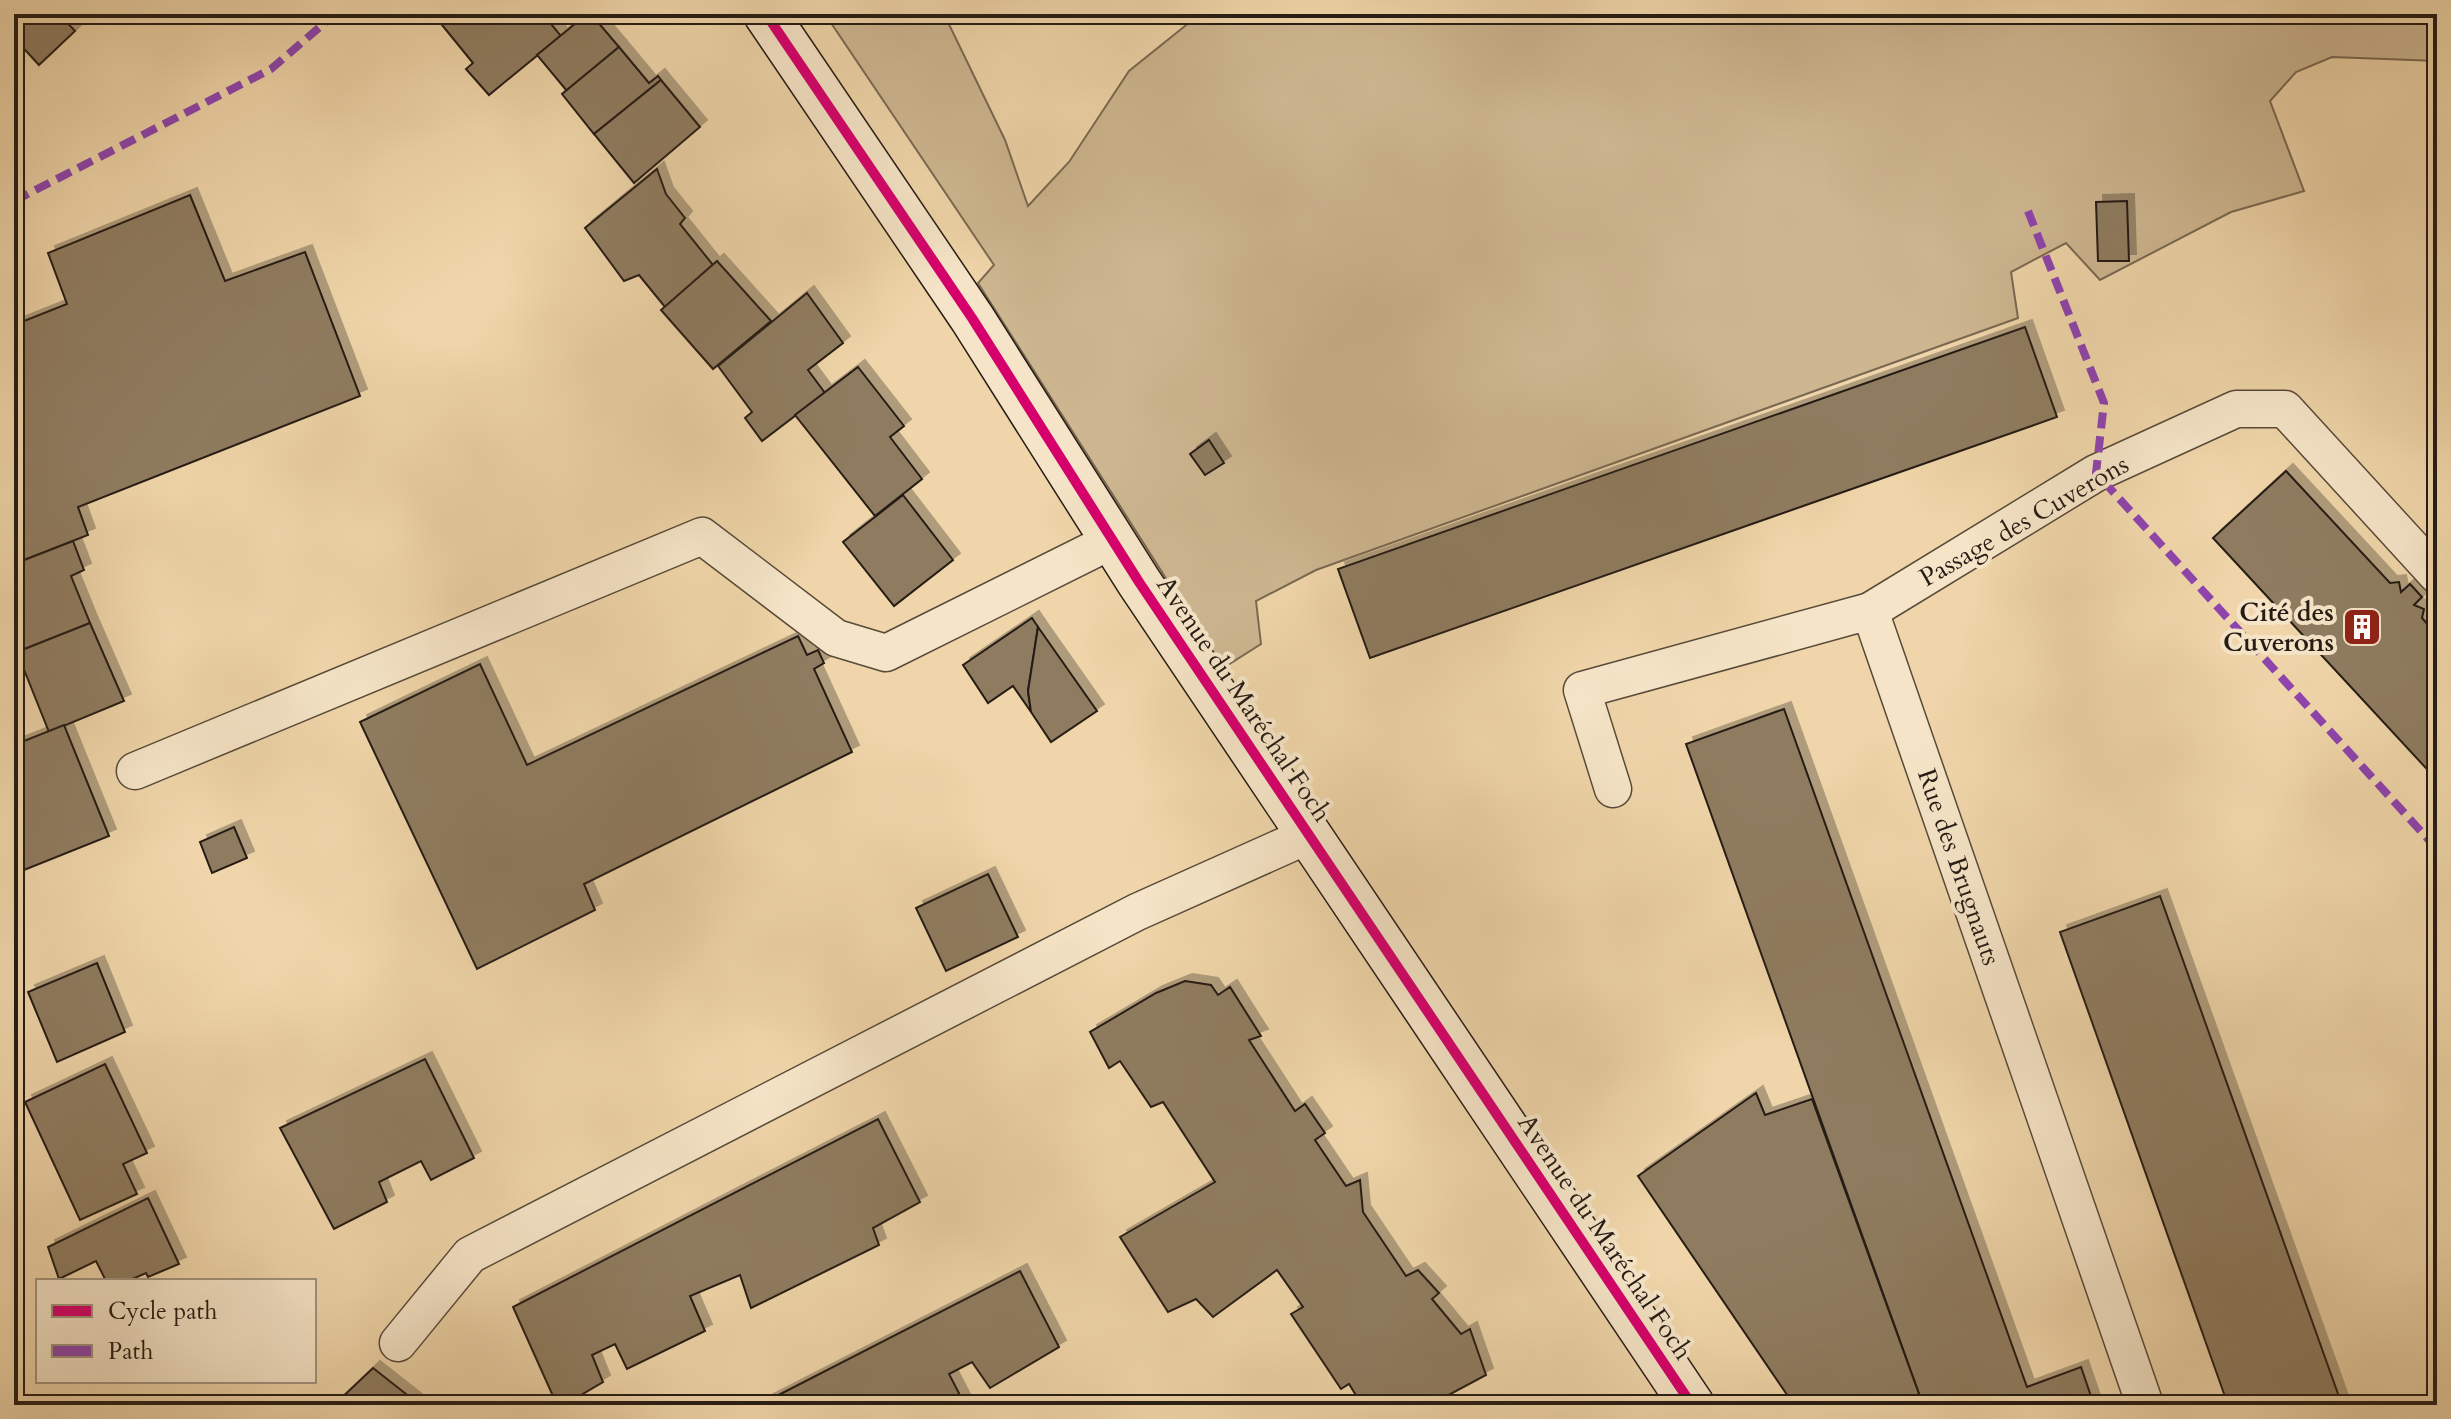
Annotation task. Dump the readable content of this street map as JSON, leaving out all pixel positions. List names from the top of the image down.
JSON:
{
  "streets": {
    "main road": ["Avenue du Maréchal Foch"],
    "lane": ["Passage des Cuverons", "Rue des Brugnauts"]
  },
  "crossings": [
    ["Passage des Cuverons", "Rue des Brugnauts"]
  ],
  "places": {
    "building": ["Cité des Cuverons"]
  },
  "legend": ["Cycle path", "Path"]
}
